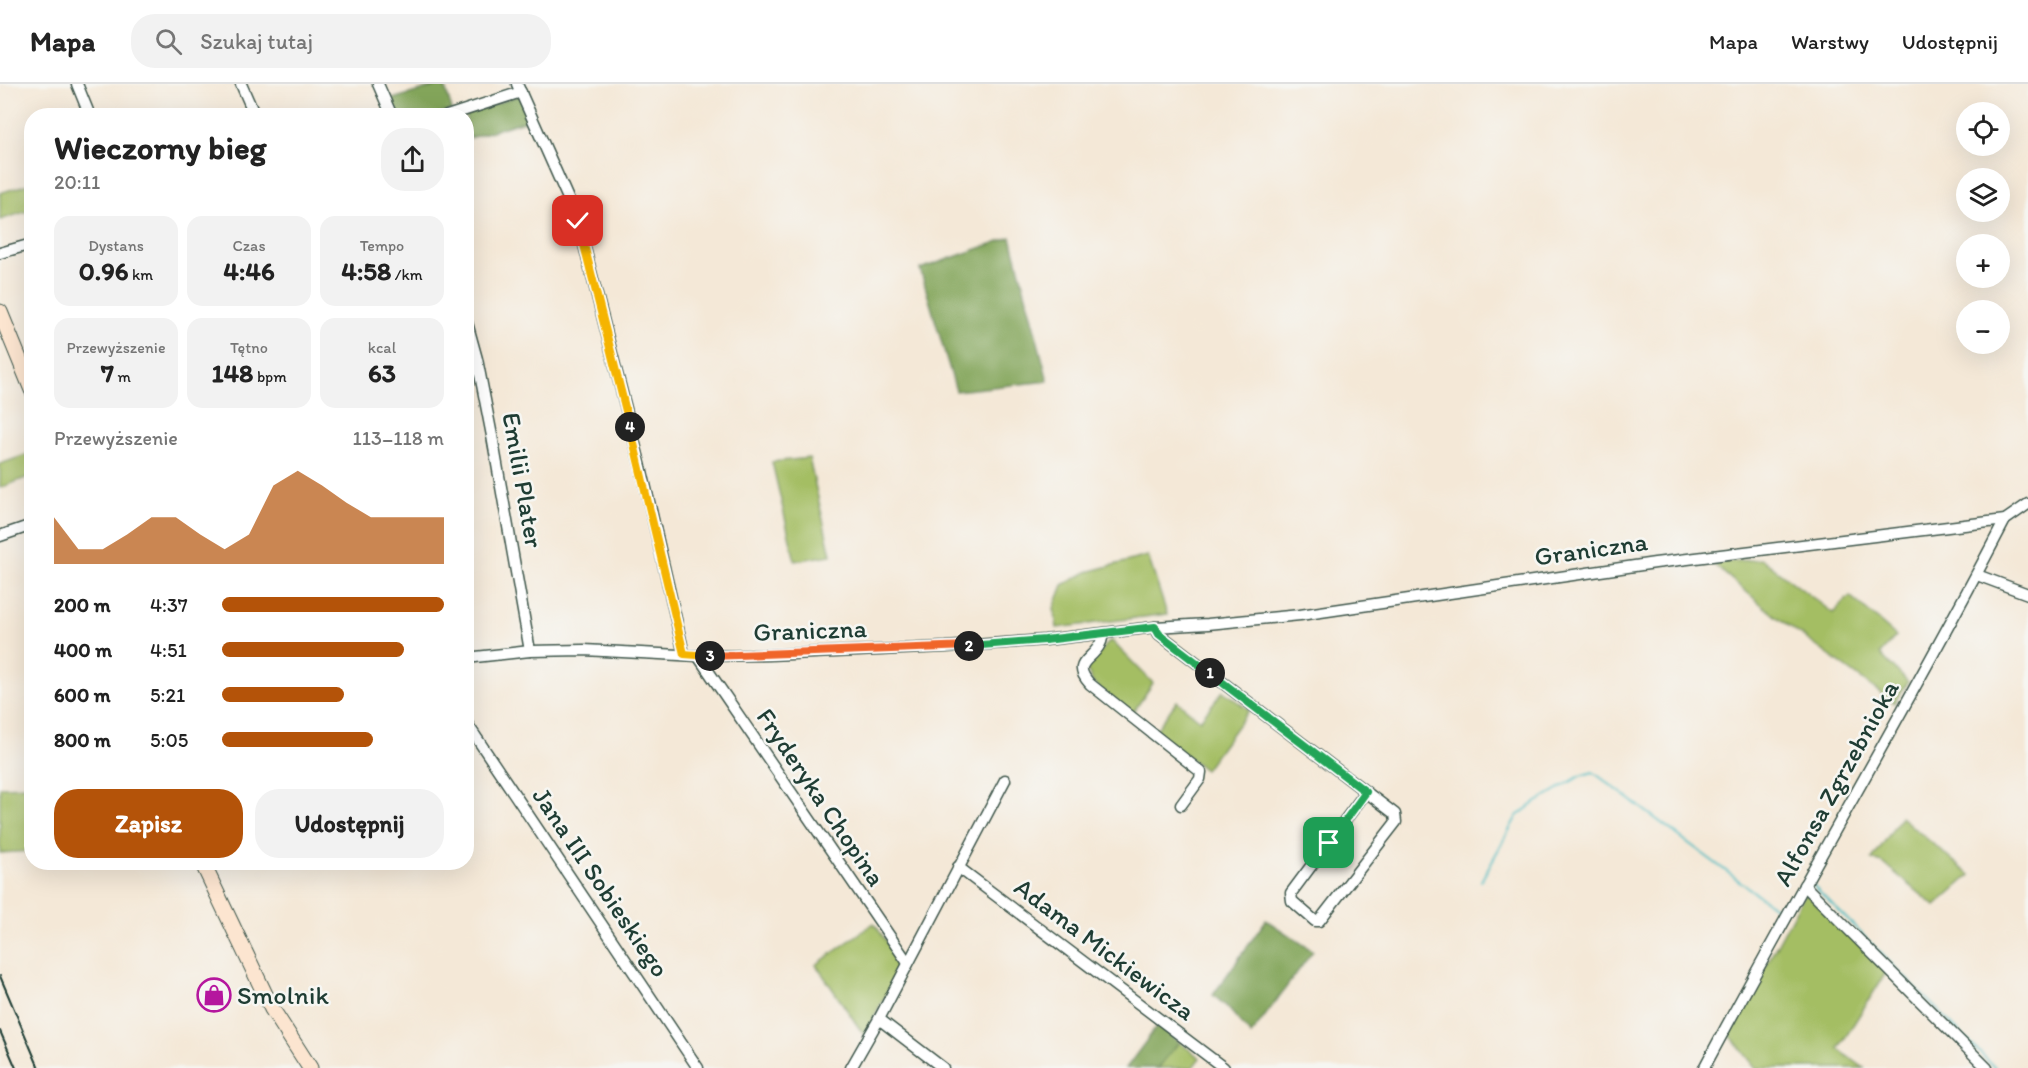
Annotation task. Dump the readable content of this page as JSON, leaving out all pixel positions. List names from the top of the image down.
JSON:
{
  "streets": {
    "street": [
      "Emilii Plater",
      "Graniczna",
      "Alfonsa Zgrzebnioka",
      "Fryderyka Chopina",
      "Jana III Sobieskiego",
      "Adama Mickiewicza"
    ]
  },
  "crossings": [
    ["Emilii Plater", "Graniczna"],
    ["Graniczna", "Alfonsa Zgrzebnioka"],
    ["Graniczna", "Fryderyka Chopina"]
  ],
  "places": {
    "shop": ["Smolnik"]
  },
  "page": {
    "header": "Mapa",
    "search": "Szukaj tutaj",
    "nav": ["Mapa", "Warstwy", "Udostępnij"],
    "map_buttons": ["+", "−"],
    "heading": ["Wieczorny bieg", "20:11"],
    "stats": [
      ["Dystans", "0.96 km"],
      ["Czas", "4:46"],
      ["Tempo", "4:58 /km"],
      ["Przewyższenie", "7 m"],
      ["Tętno", "148 bpm"],
      ["kcal", "63"]
    ],
    "pins": [
      "4",
      "2",
      "3",
      "1"
    ],
    "chart": ["Przewyższenie", "113–118 m"],
    "list": [
      {
        "name": "200 m",
        "note": "4:37"
      },
      {
        "name": "400 m",
        "note": "4:51"
      },
      {
        "name": "600 m",
        "note": "5:21"
      },
      {
        "name": "800 m",
        "note": "5:05"
      }
    ],
    "buttons": ["Zapisz", "Udostępnij"]
  }
}
